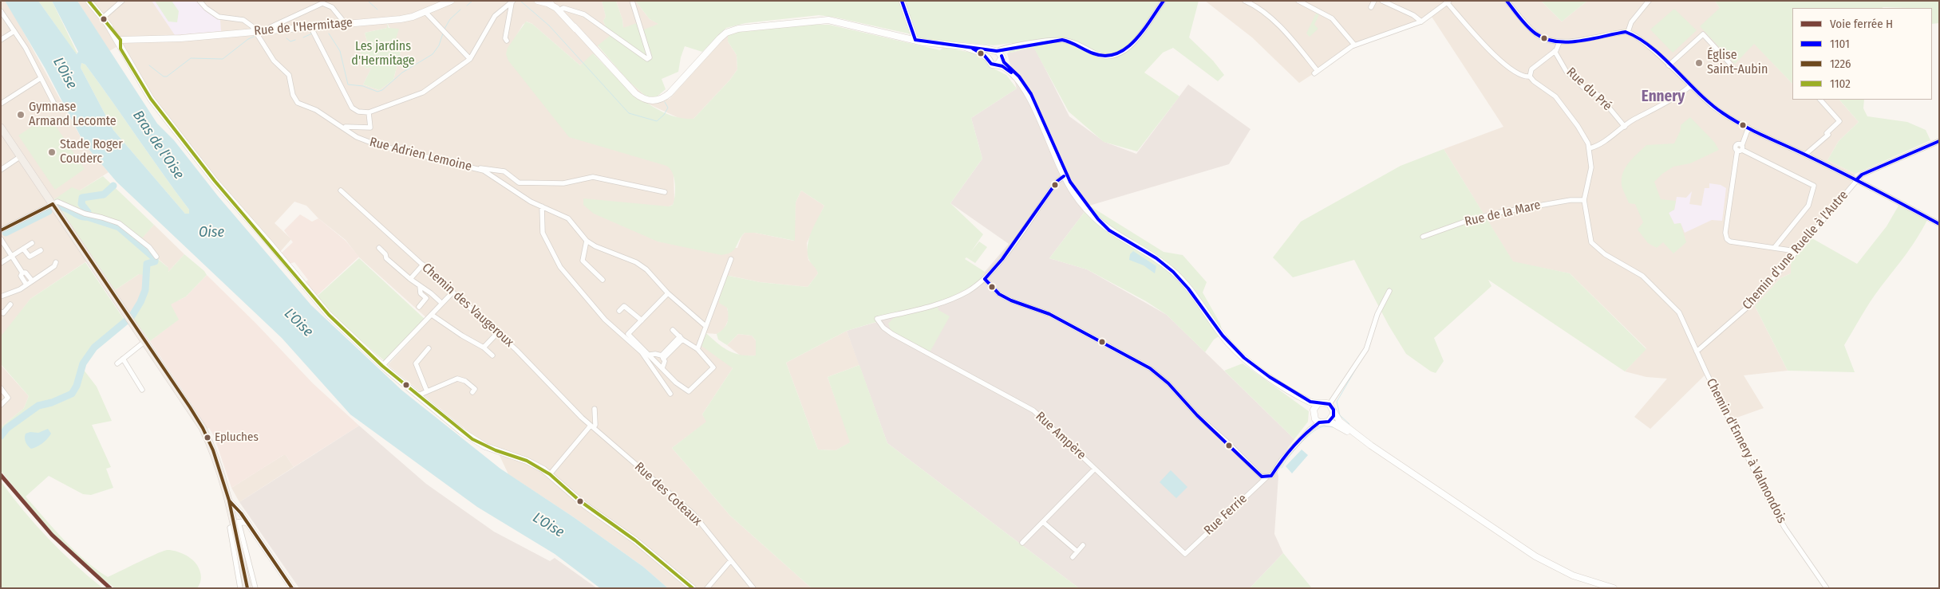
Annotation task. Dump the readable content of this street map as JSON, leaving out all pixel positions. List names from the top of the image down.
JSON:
{
  "streets": {
    "main road": ["Rue de l'Hermitage"],
    "street": [
      "Rue du Pré",
      "Rue Adrien Lemoine",
      "Rue de la Mare",
      "Chemin d'une Ruelle à l'Autre",
      "Chemin des Vaugeroux",
      "Rue Ampère",
      "Chemin d'Ennery à Valmondois",
      "Rue des Coteaux",
      "Rue Ferrie"
    ]
  },
  "crossings": [
    ["Rue de l'Hermitage", "Rue Adrien Lemoine"],
    ["Rue de la Mare", "Chemin d'Ennery à Valmondois"],
    ["Chemin d'une Ruelle à l'Autre", "Chemin d'Ennery à Valmondois"],
    ["Chemin des Vaugeroux", "Rue des Coteaux"],
    ["Rue Ampère", "Rue Ferrie"]
  ],
  "districts": ["Ennery"],
  "water": ["L'Oise", "Bras de l'Oise", "Oise"],
  "parks": ["Les jardins d'Hermitage"],
  "places": [
    "Église Saint-Aubin",
    "Gymnase Armand Lecomte",
    "Stade Roger Couderc",
    "Epluches"
  ],
  "lines": [
    "transit line 1101",
    "transit line 1102",
    "transit line 1226",
    "rail line H"
  ],
  "legend": [
    "Voie ferrée H",
    "1101",
    "1226",
    "1102"
  ]
}
